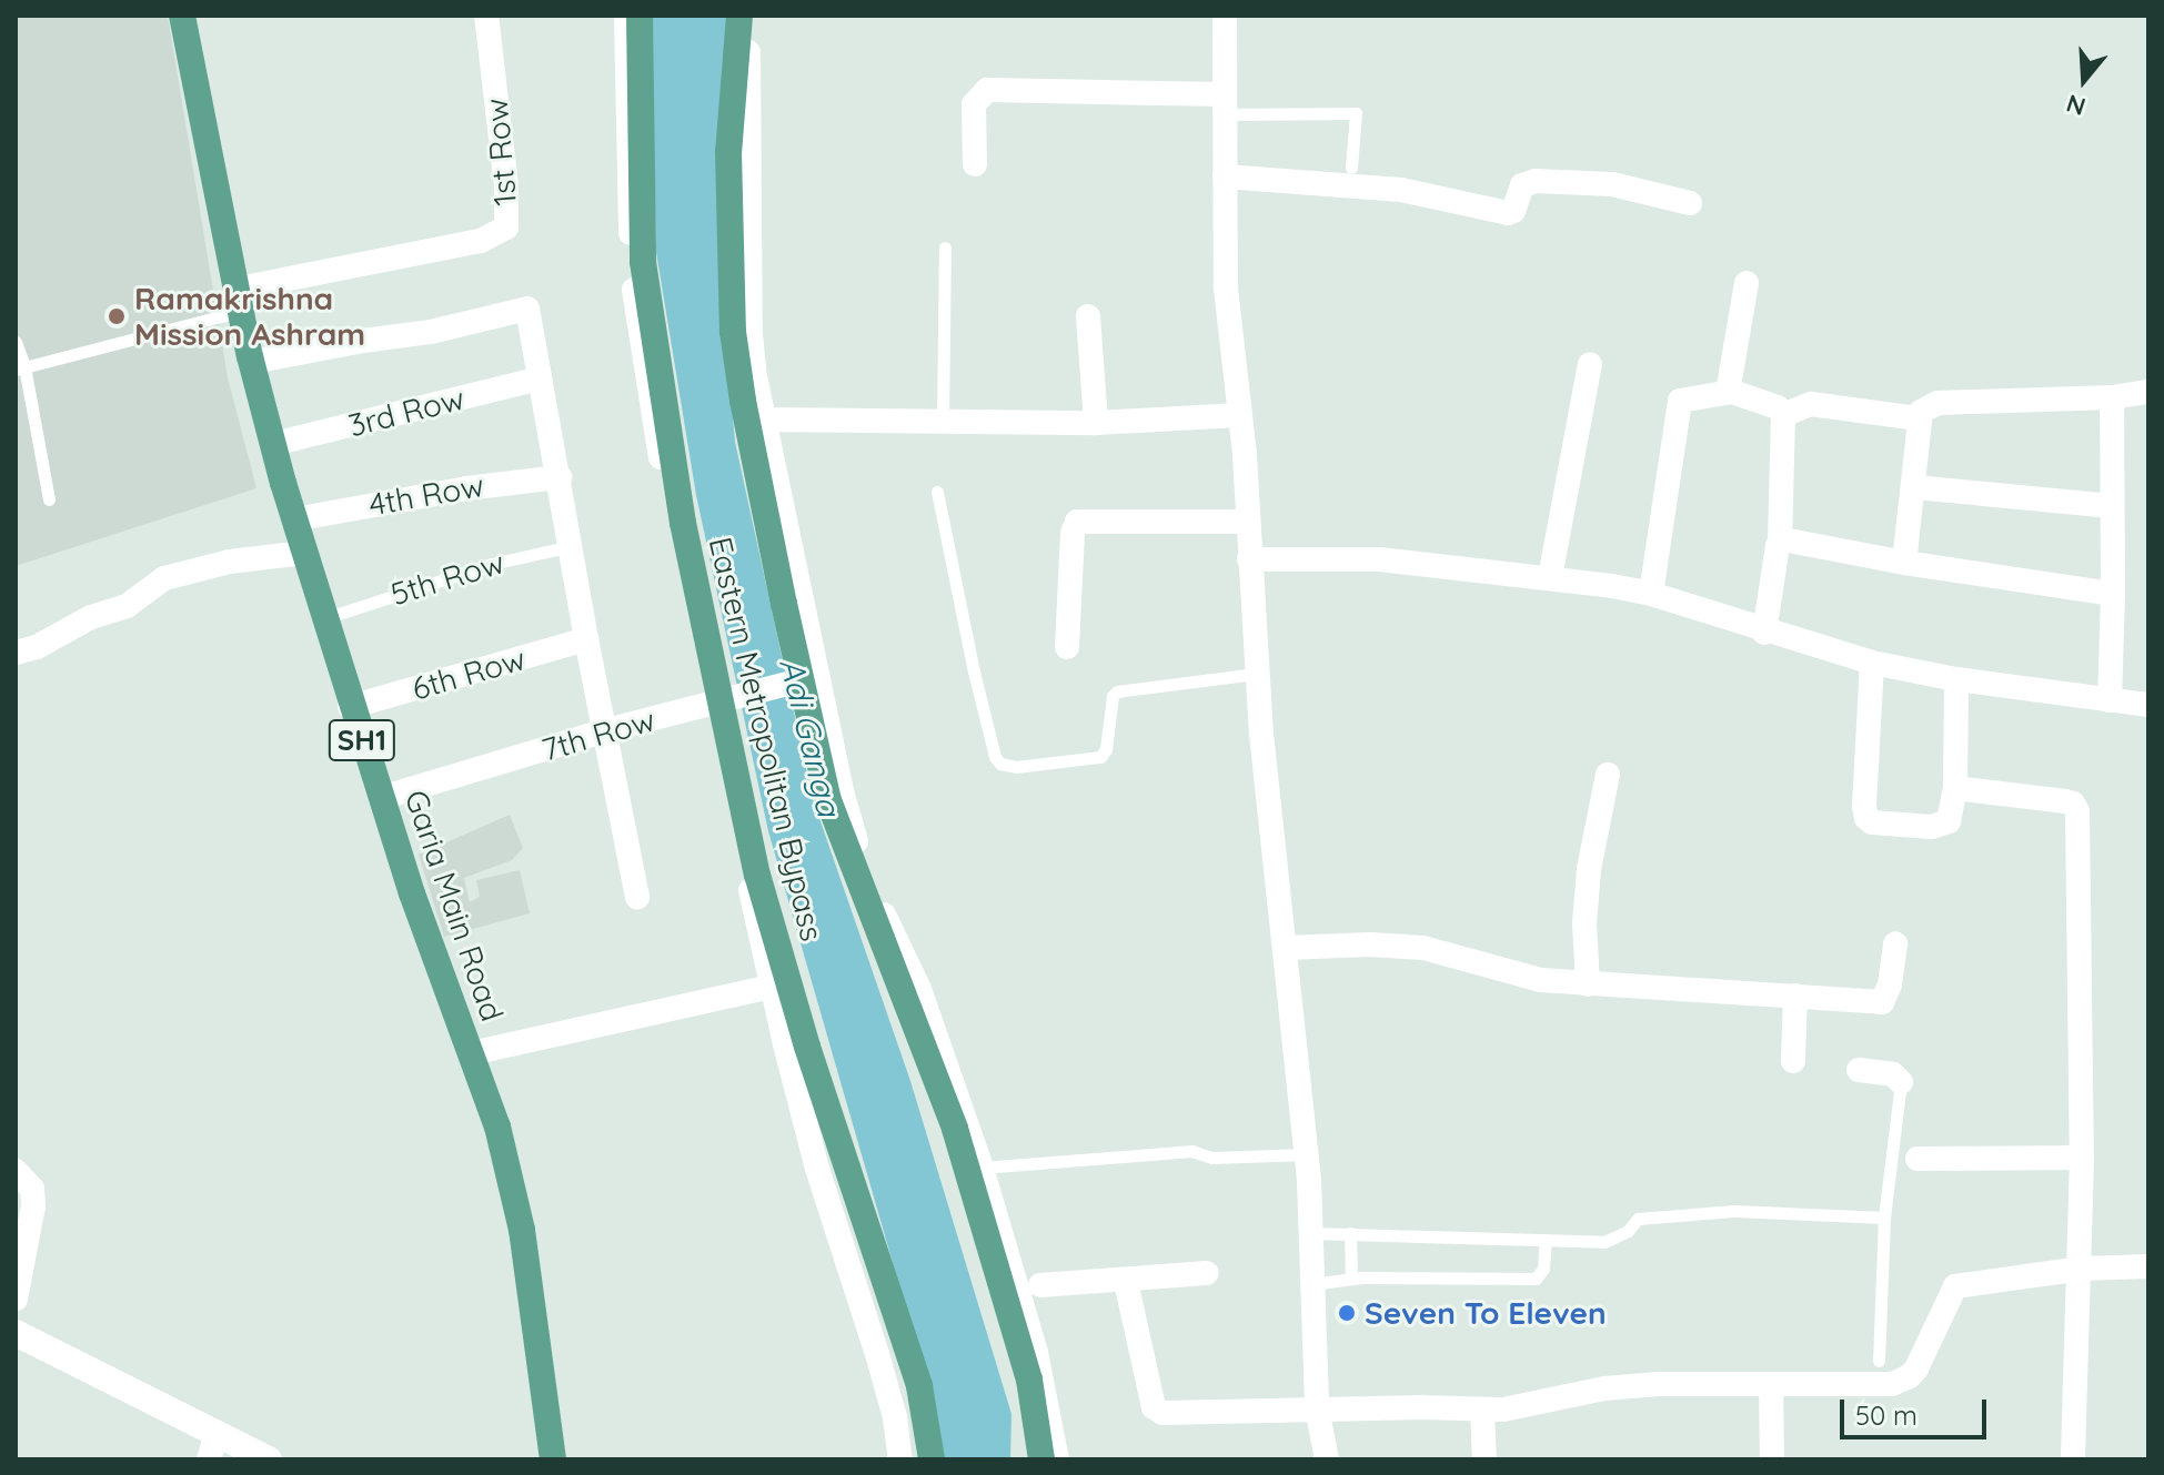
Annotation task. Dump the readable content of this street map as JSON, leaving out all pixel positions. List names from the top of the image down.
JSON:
{
  "streets": {
    "main road": ["Eastern Metropolitan Bypass", "SH1", "Garia Main Road"],
    "street": [
      "1st Row",
      "3rd Row",
      "4th Row",
      "6th Row",
      "7th Row"
    ],
    "lane": ["5th Row"]
  },
  "crossings": [
    ["1st Row", "Garia Main Road"],
    ["3rd Row", "Garia Main Road"],
    ["4th Row", "Garia Main Road"],
    ["5th Row", "Garia Main Road"],
    ["6th Row", "Garia Main Road"],
    ["7th Row", "Garia Main Road"]
  ],
  "water": ["Adi Ganga"],
  "places": ["Ramakrishna Mission Ashram", "Seven To Eleven"],
  "scale_bar": "50 m",
  "north": "bottom"
}
